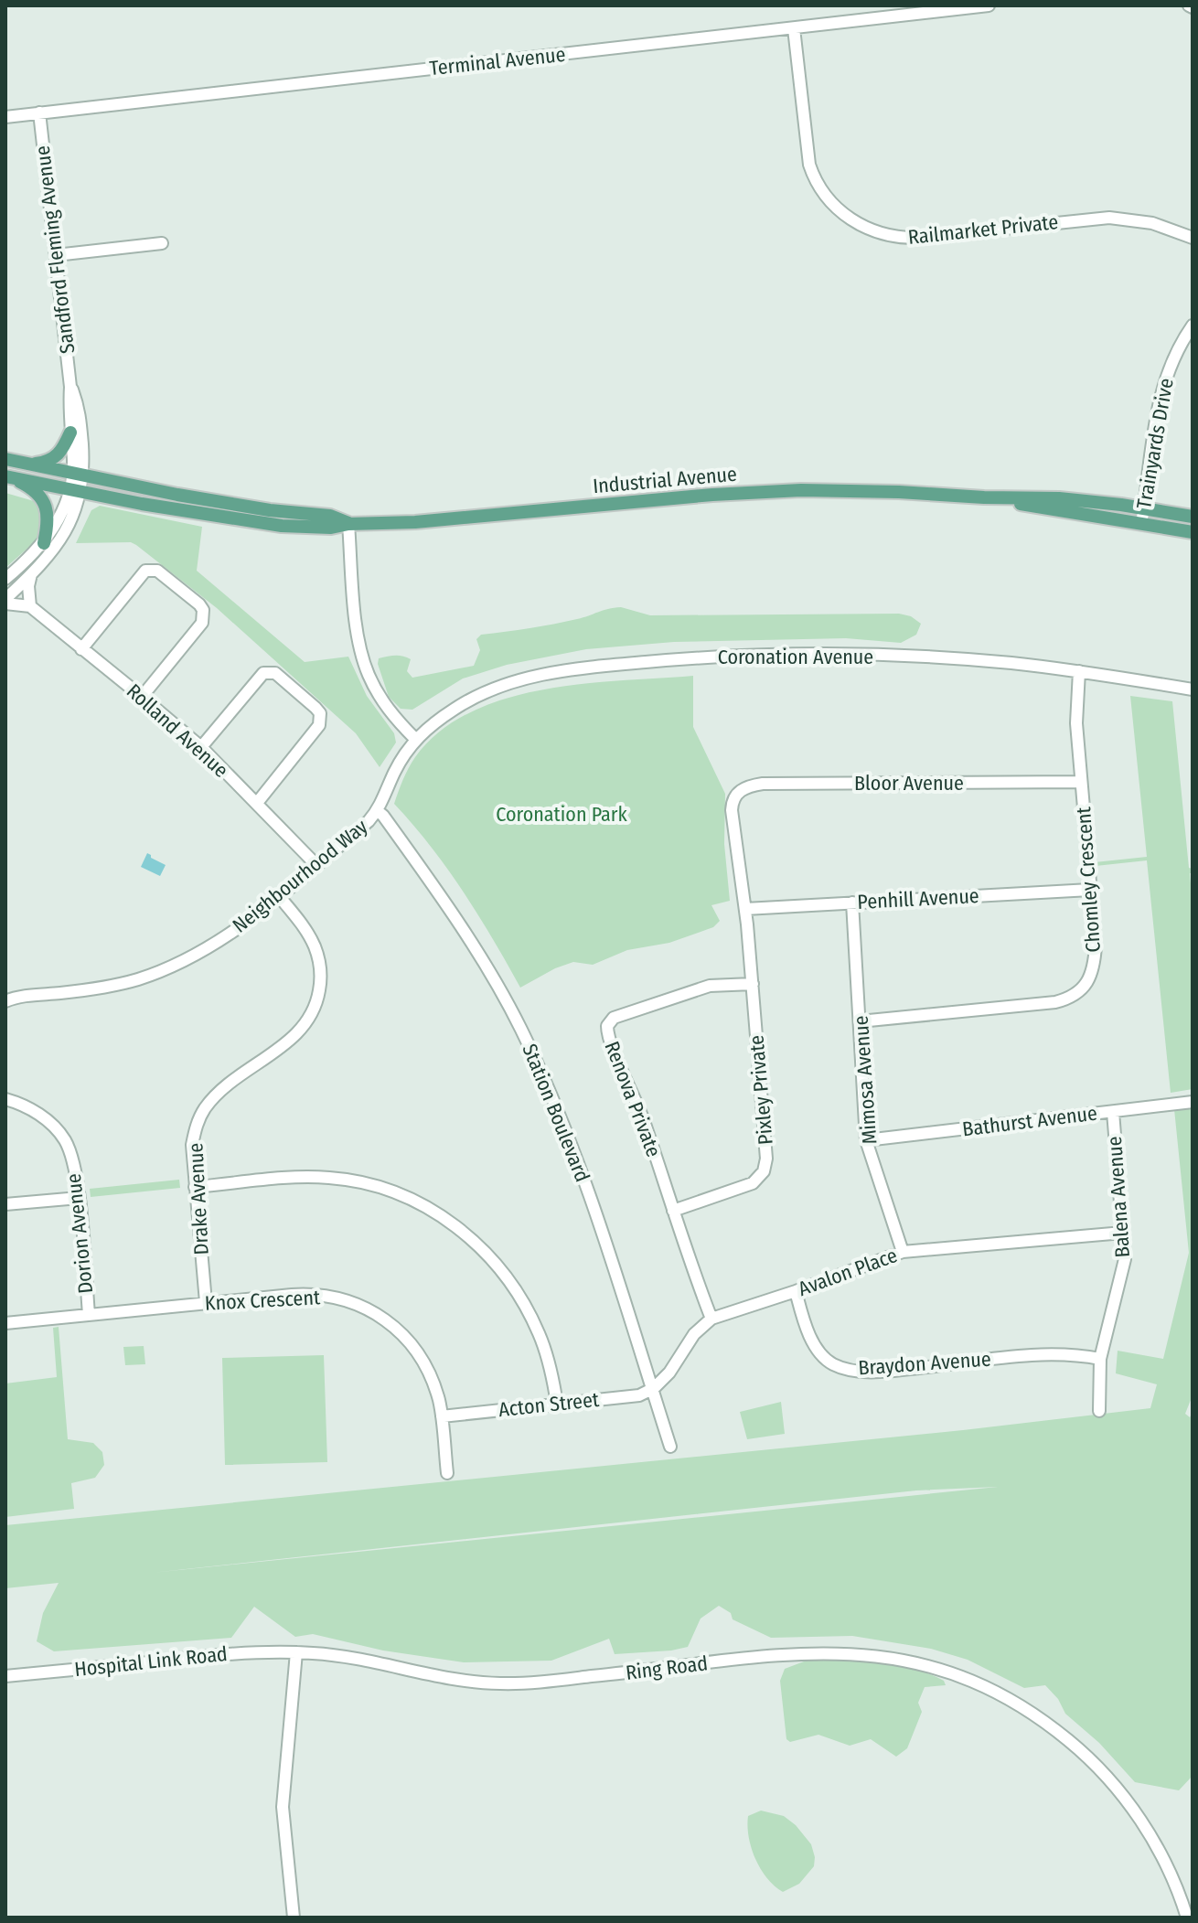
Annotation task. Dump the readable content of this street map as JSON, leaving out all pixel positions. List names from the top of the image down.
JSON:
{
  "streets": {
    "main road": ["Industrial Avenue"],
    "street": [
      "Terminal Avenue",
      "Railmarket Private",
      "Sandford Fleming Avenue",
      "Trainyards Drive",
      "Coronation Avenue",
      "Rolland Avenue",
      "Bloor Avenue",
      "Neighbourhood Way",
      "Chomley Crescent",
      "Penhill Avenue",
      "Mimosa Avenue",
      "Pixley Private",
      "Renova Private",
      "Station Boulevard",
      "Bathurst Avenue",
      "Balena Avenue",
      "Drake Avenue",
      "Dorion Avenue",
      "Avalon Place",
      "Knox Crescent",
      "Braydon Avenue",
      "Acton Street",
      "Hospital Link Road",
      "Ring Road"
    ]
  },
  "crossings": [
    ["Terminal Avenue", "Railmarket Private"],
    ["Terminal Avenue", "Sandford Fleming Avenue"],
    ["Sandford Fleming Avenue", "Industrial Avenue"],
    ["Trainyards Drive", "Industrial Avenue"],
    ["Coronation Avenue", "Neighbourhood Way"],
    ["Coronation Avenue", "Chomley Crescent"],
    ["Rolland Avenue", "Neighbourhood Way"],
    ["Bloor Avenue", "Chomley Crescent"],
    ["Bloor Avenue", "Pixley Private"],
    ["Neighbourhood Way", "Station Boulevard"],
    ["Neighbourhood Way", "Drake Avenue"],
    ["Chomley Crescent", "Penhill Avenue"],
    ["Chomley Crescent", "Mimosa Avenue"],
    ["Penhill Avenue", "Mimosa Avenue"],
    ["Penhill Avenue", "Pixley Private"],
    ["Mimosa Avenue", "Bathurst Avenue"],
    ["Mimosa Avenue", "Avalon Place"],
    ["Pixley Private", "Renova Private"],
    ["Renova Private", "Avalon Place"],
    ["Station Boulevard", "Avalon Place"],
    ["Station Boulevard", "Acton Street"],
    ["Bathurst Avenue", "Balena Avenue"],
    ["Balena Avenue", "Avalon Place"],
    ["Balena Avenue", "Braydon Avenue"],
    ["Drake Avenue", "Knox Crescent"],
    ["Dorion Avenue", "Knox Crescent"],
    ["Avalon Place", "Braydon Avenue"],
    ["Avalon Place", "Acton Street"],
    ["Knox Crescent", "Acton Street"],
    ["Hospital Link Road", "Ring Road"]
  ],
  "parks": ["Coronation Park"]
}
